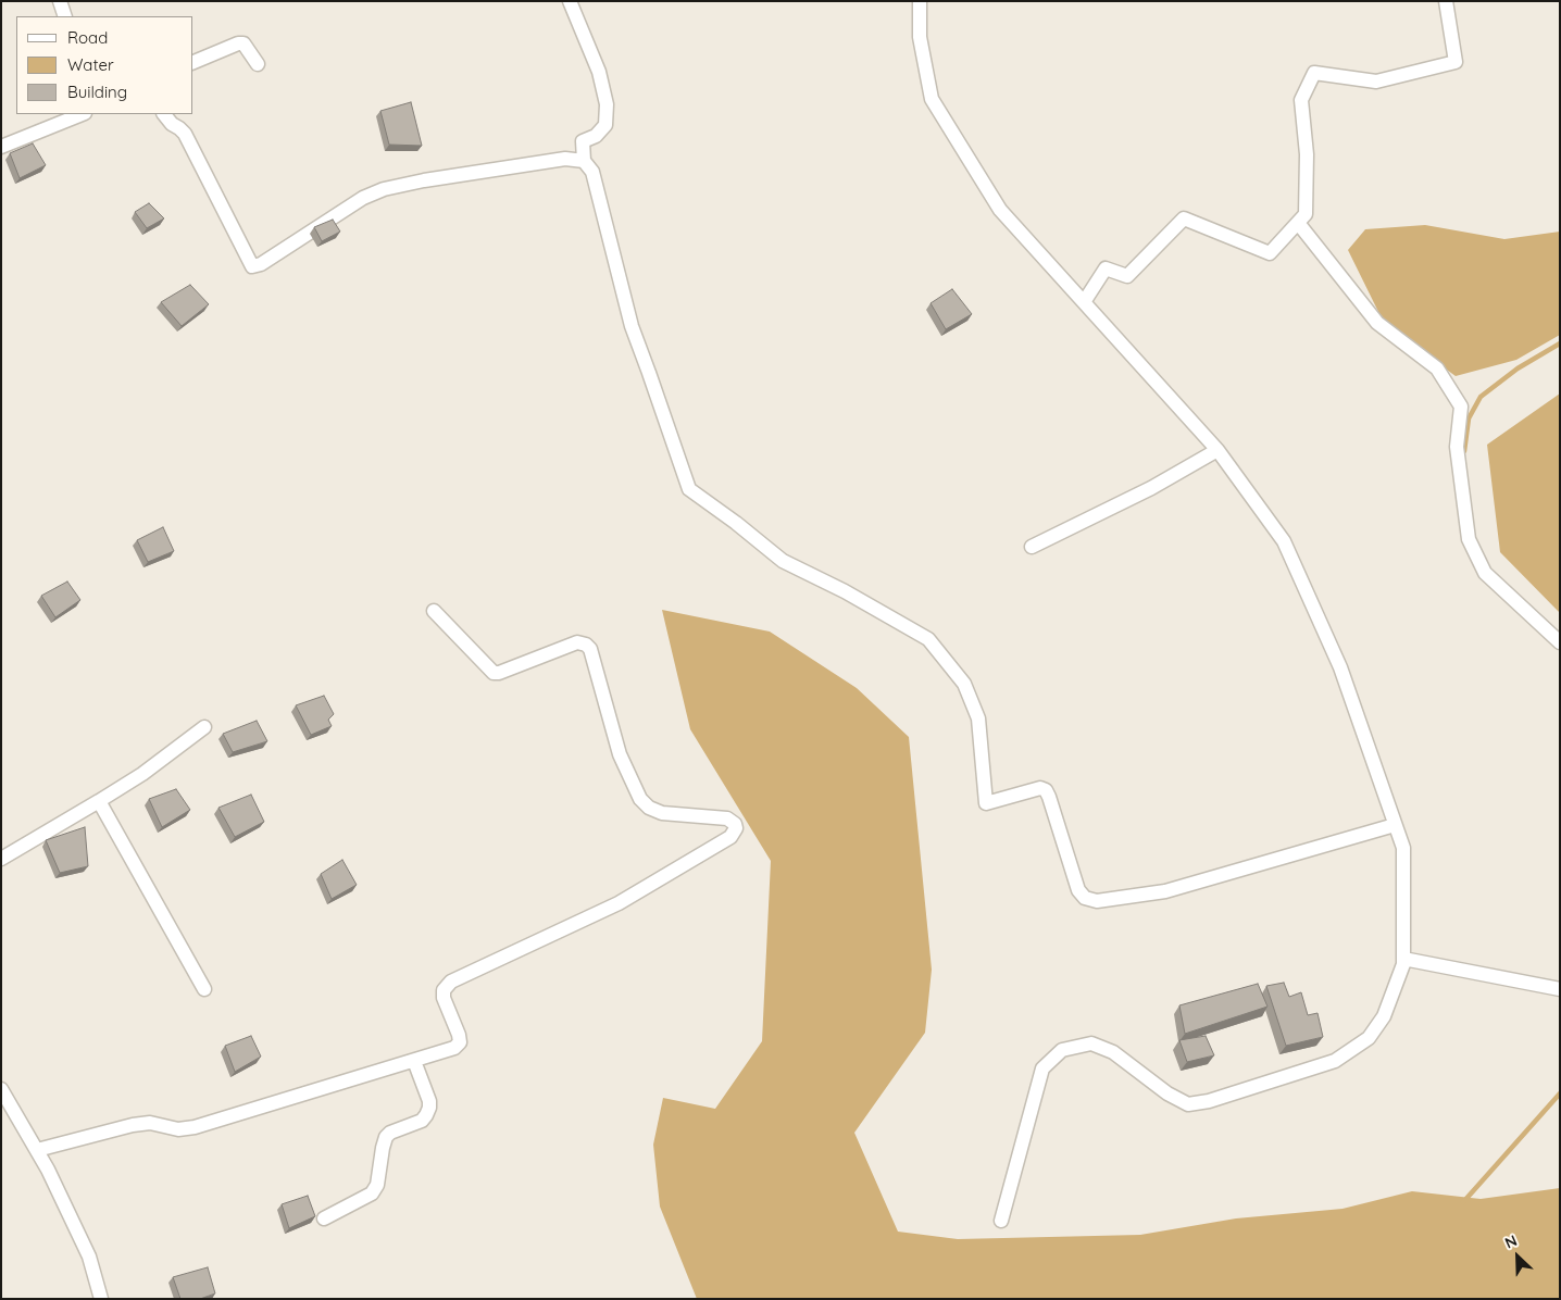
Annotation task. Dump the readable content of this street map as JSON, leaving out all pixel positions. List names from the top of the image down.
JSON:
{
  "legend": ["Road", "Water", "Building"],
  "north": "top left"
}
